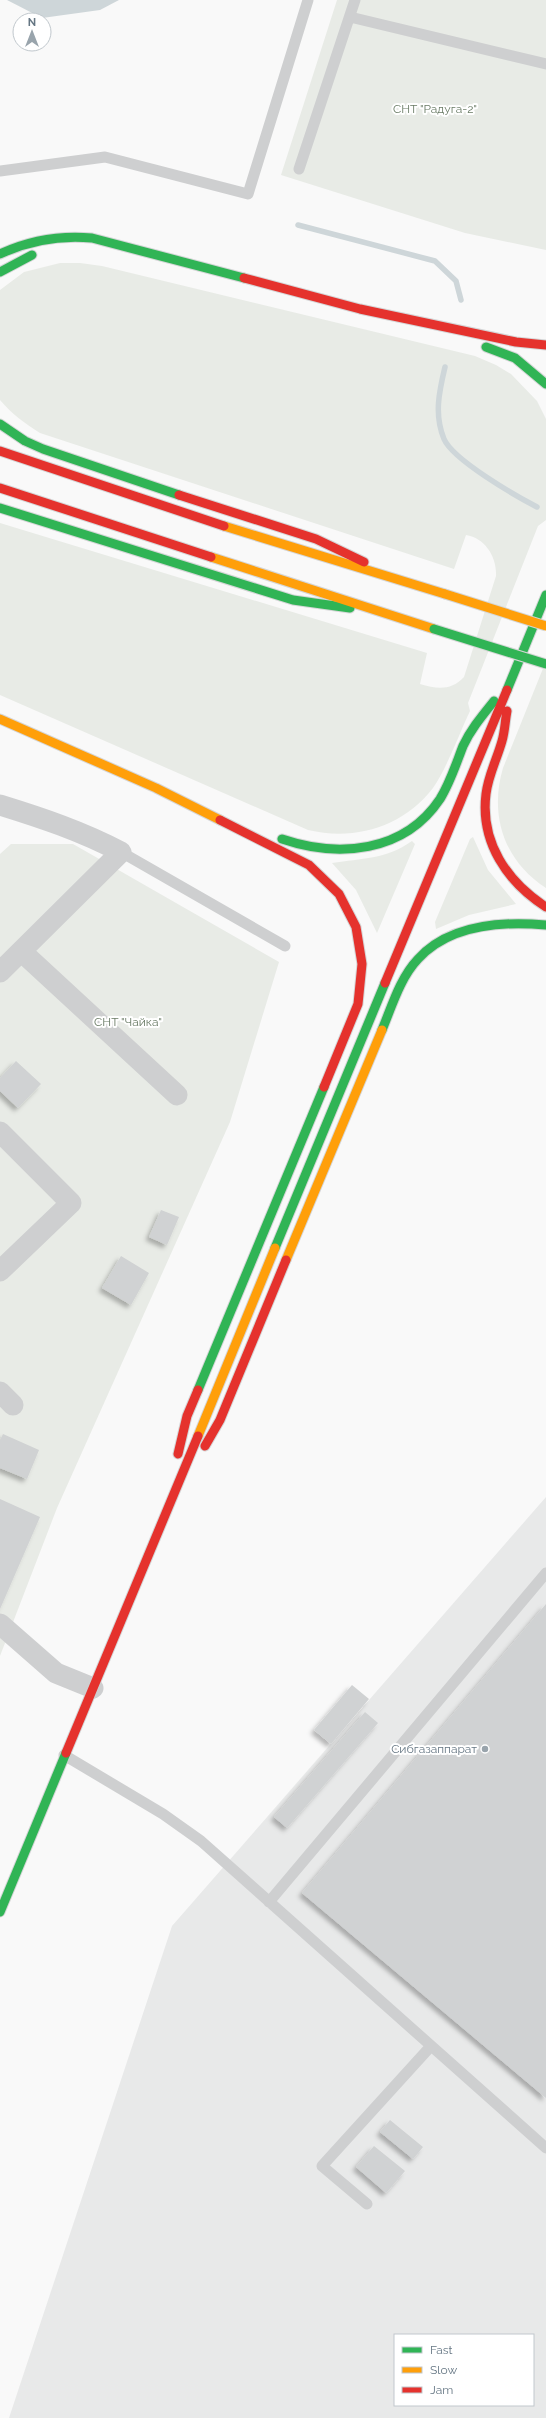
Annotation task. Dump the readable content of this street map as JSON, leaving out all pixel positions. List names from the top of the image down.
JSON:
{
  "parks": ["СНТ \"Радуга-2\"", "СНТ \"Чайка\""],
  "places": ["Сибгазаппарат"],
  "legend": ["Fast", "Slow", "Jam"],
  "north": "top"
}
